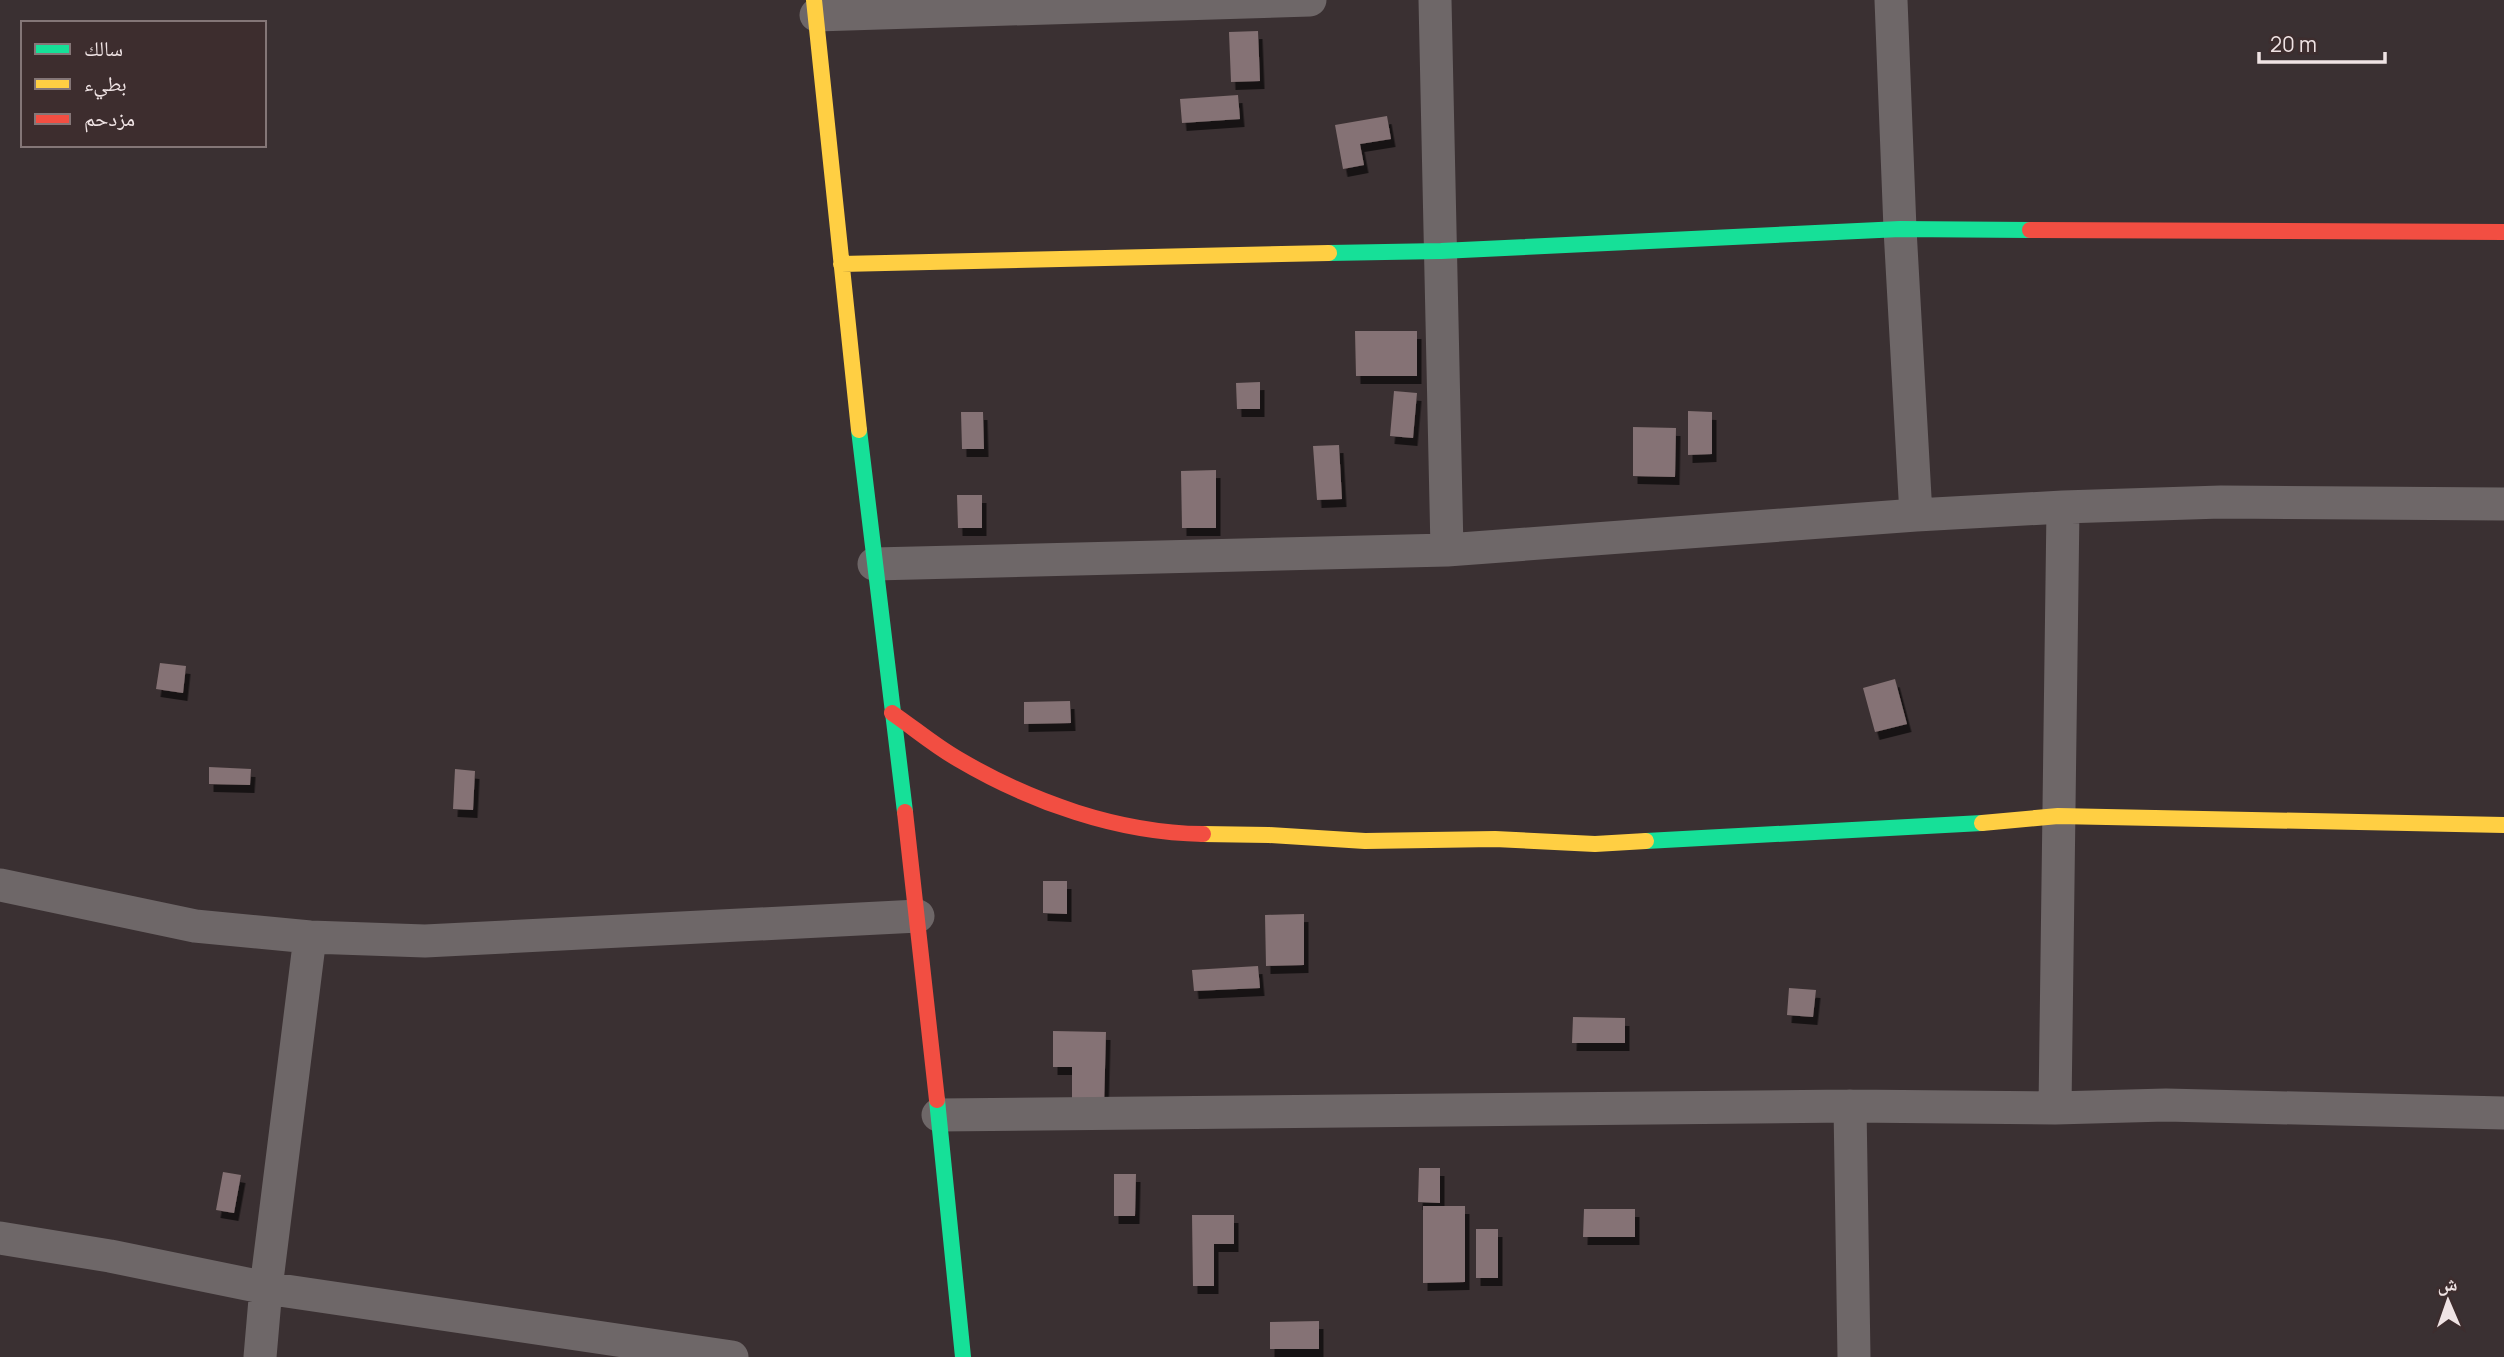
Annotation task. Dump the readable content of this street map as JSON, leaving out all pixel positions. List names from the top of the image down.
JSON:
{
  "legend": ["سالك", "بطيء", "مزدحم"],
  "scale_bar": "20 m",
  "north": "top"
}
